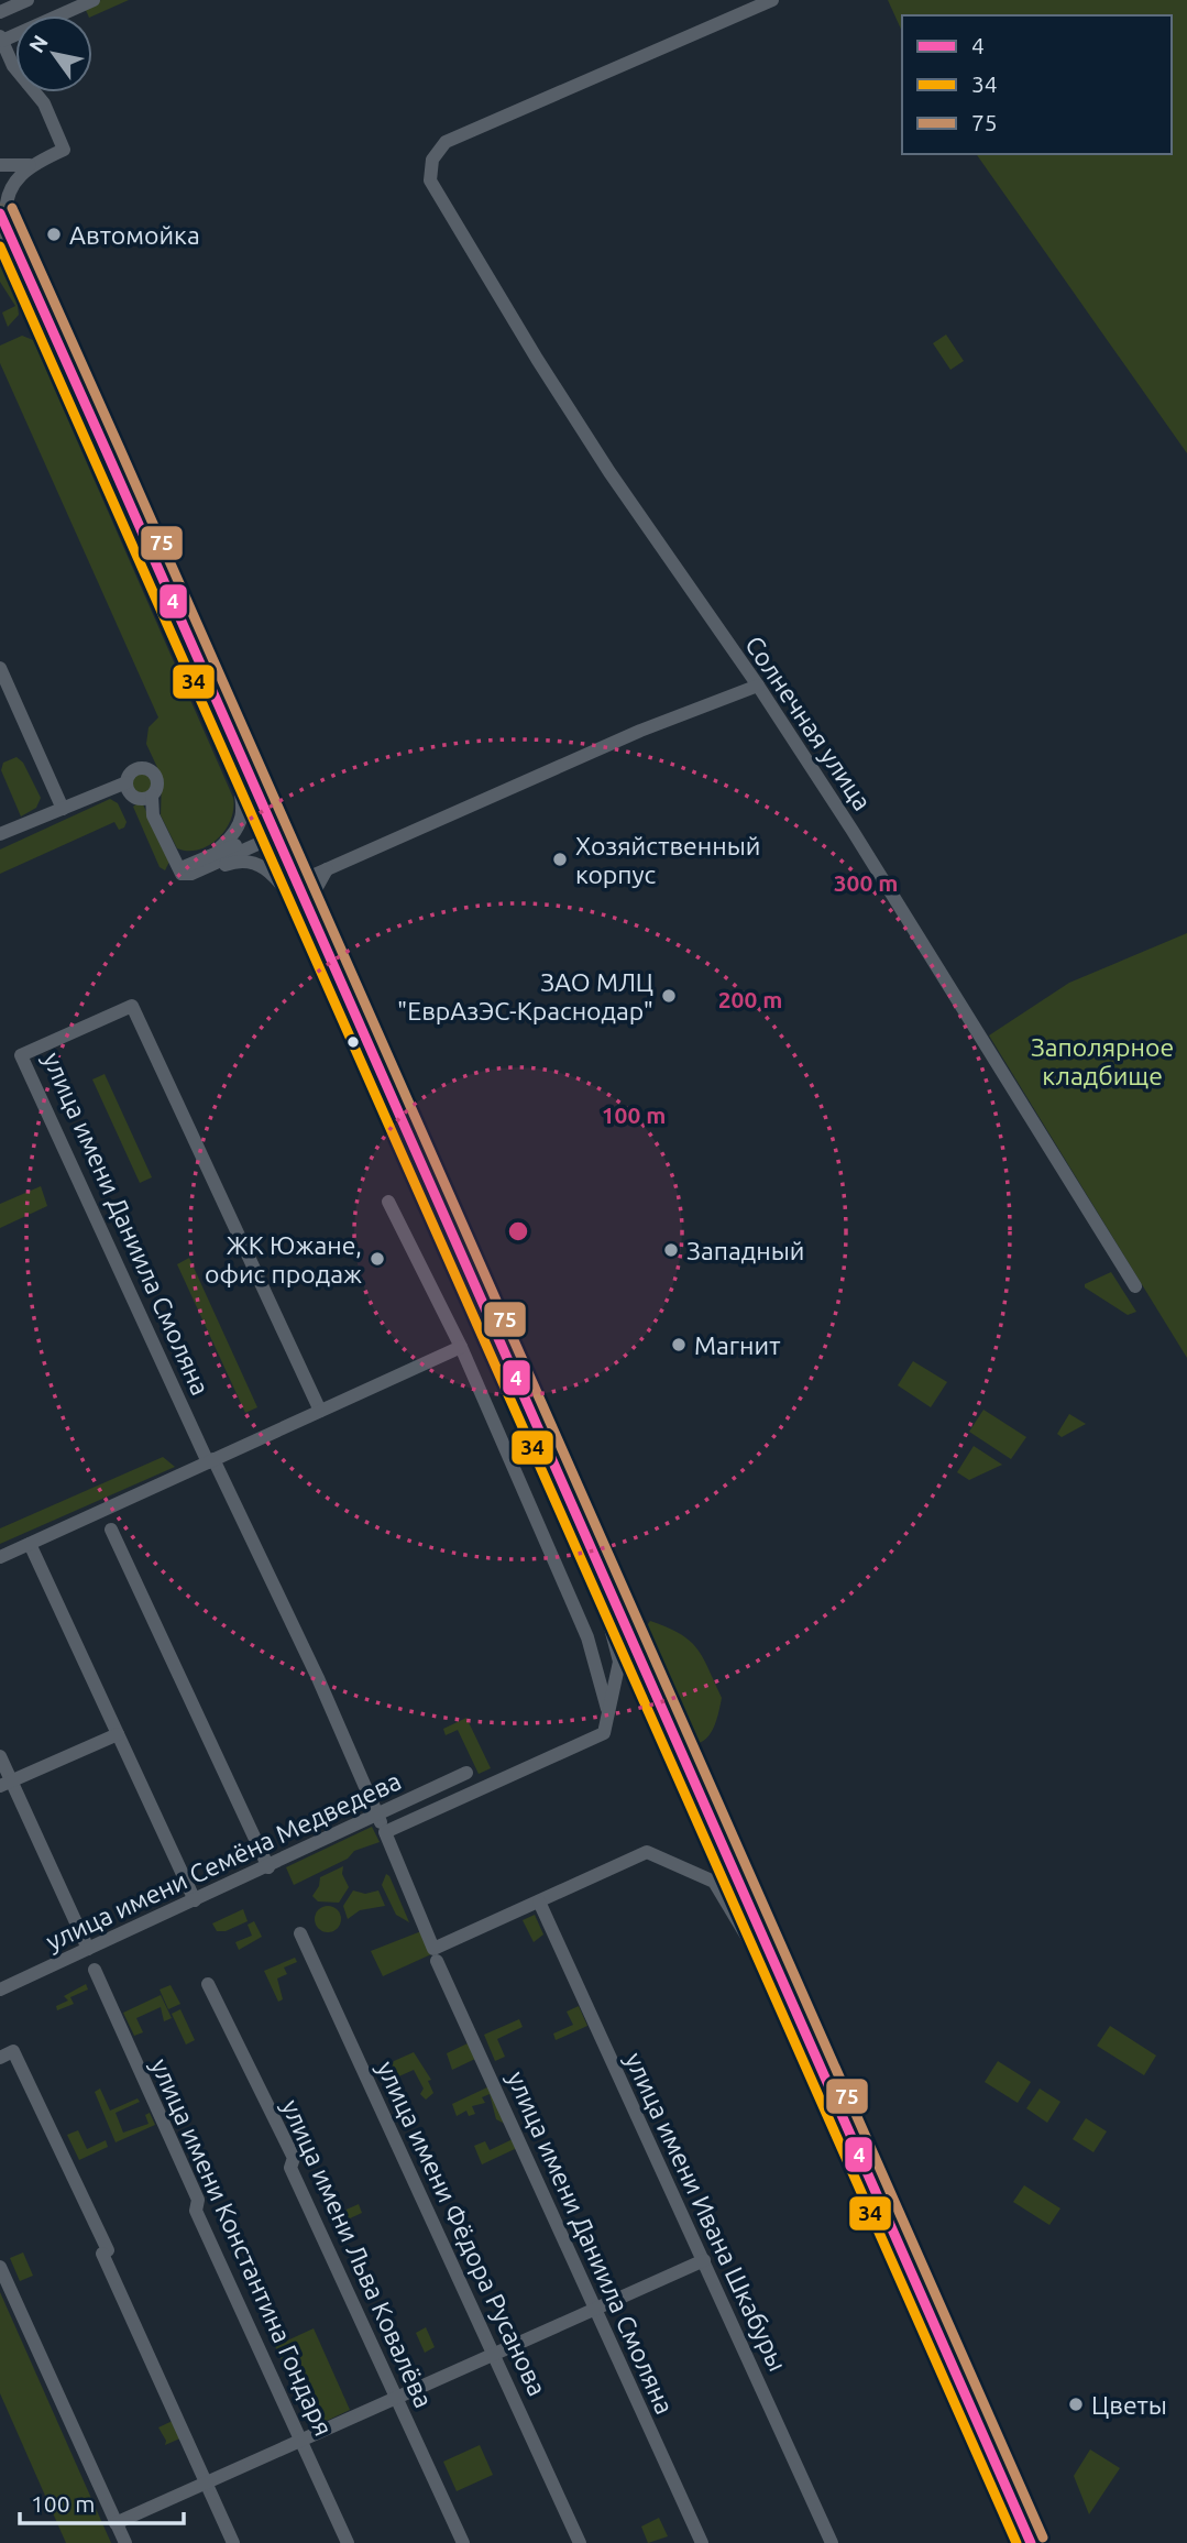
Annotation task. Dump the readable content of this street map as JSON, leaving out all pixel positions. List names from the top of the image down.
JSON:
{
  "streets": {
    "street": [
      "Солнечная улица",
      "улица имени Даниила Смоляна",
      "улица имени Семёна Медведева",
      "улица имени Ивана Шкабуры",
      "улица имени Фёдора Русанова",
      "улица имени Константина Гондаря",
      "улица имени Льва Ковалёва"
    ]
  },
  "crossings": [
    ["улица имени Даниила Смоляна", "улица имени Семёна Медведева"],
    ["улица имени Даниила Смоляна", "улица имени Ивана Шкабуры"]
  ],
  "parks": ["Заполярное кладбище"],
  "places": [
    "Автомойка",
    "Хозяйственный корпус",
    "ЗАО МЛЦ \"ЕврАзЭС-Краснодар\"",
    "Западный",
    "ЖК Южане, офис продаж",
    "Магнит",
    "Цветы"
  ],
  "lines": ["transit line 75", "transit line 4", "transit line 34"],
  "legend": ["4", "34", "75"],
  "scale_bar": "100 m",
  "north": "top left",
  "rings": ["300 m", "200 m", "100 m"]
}
